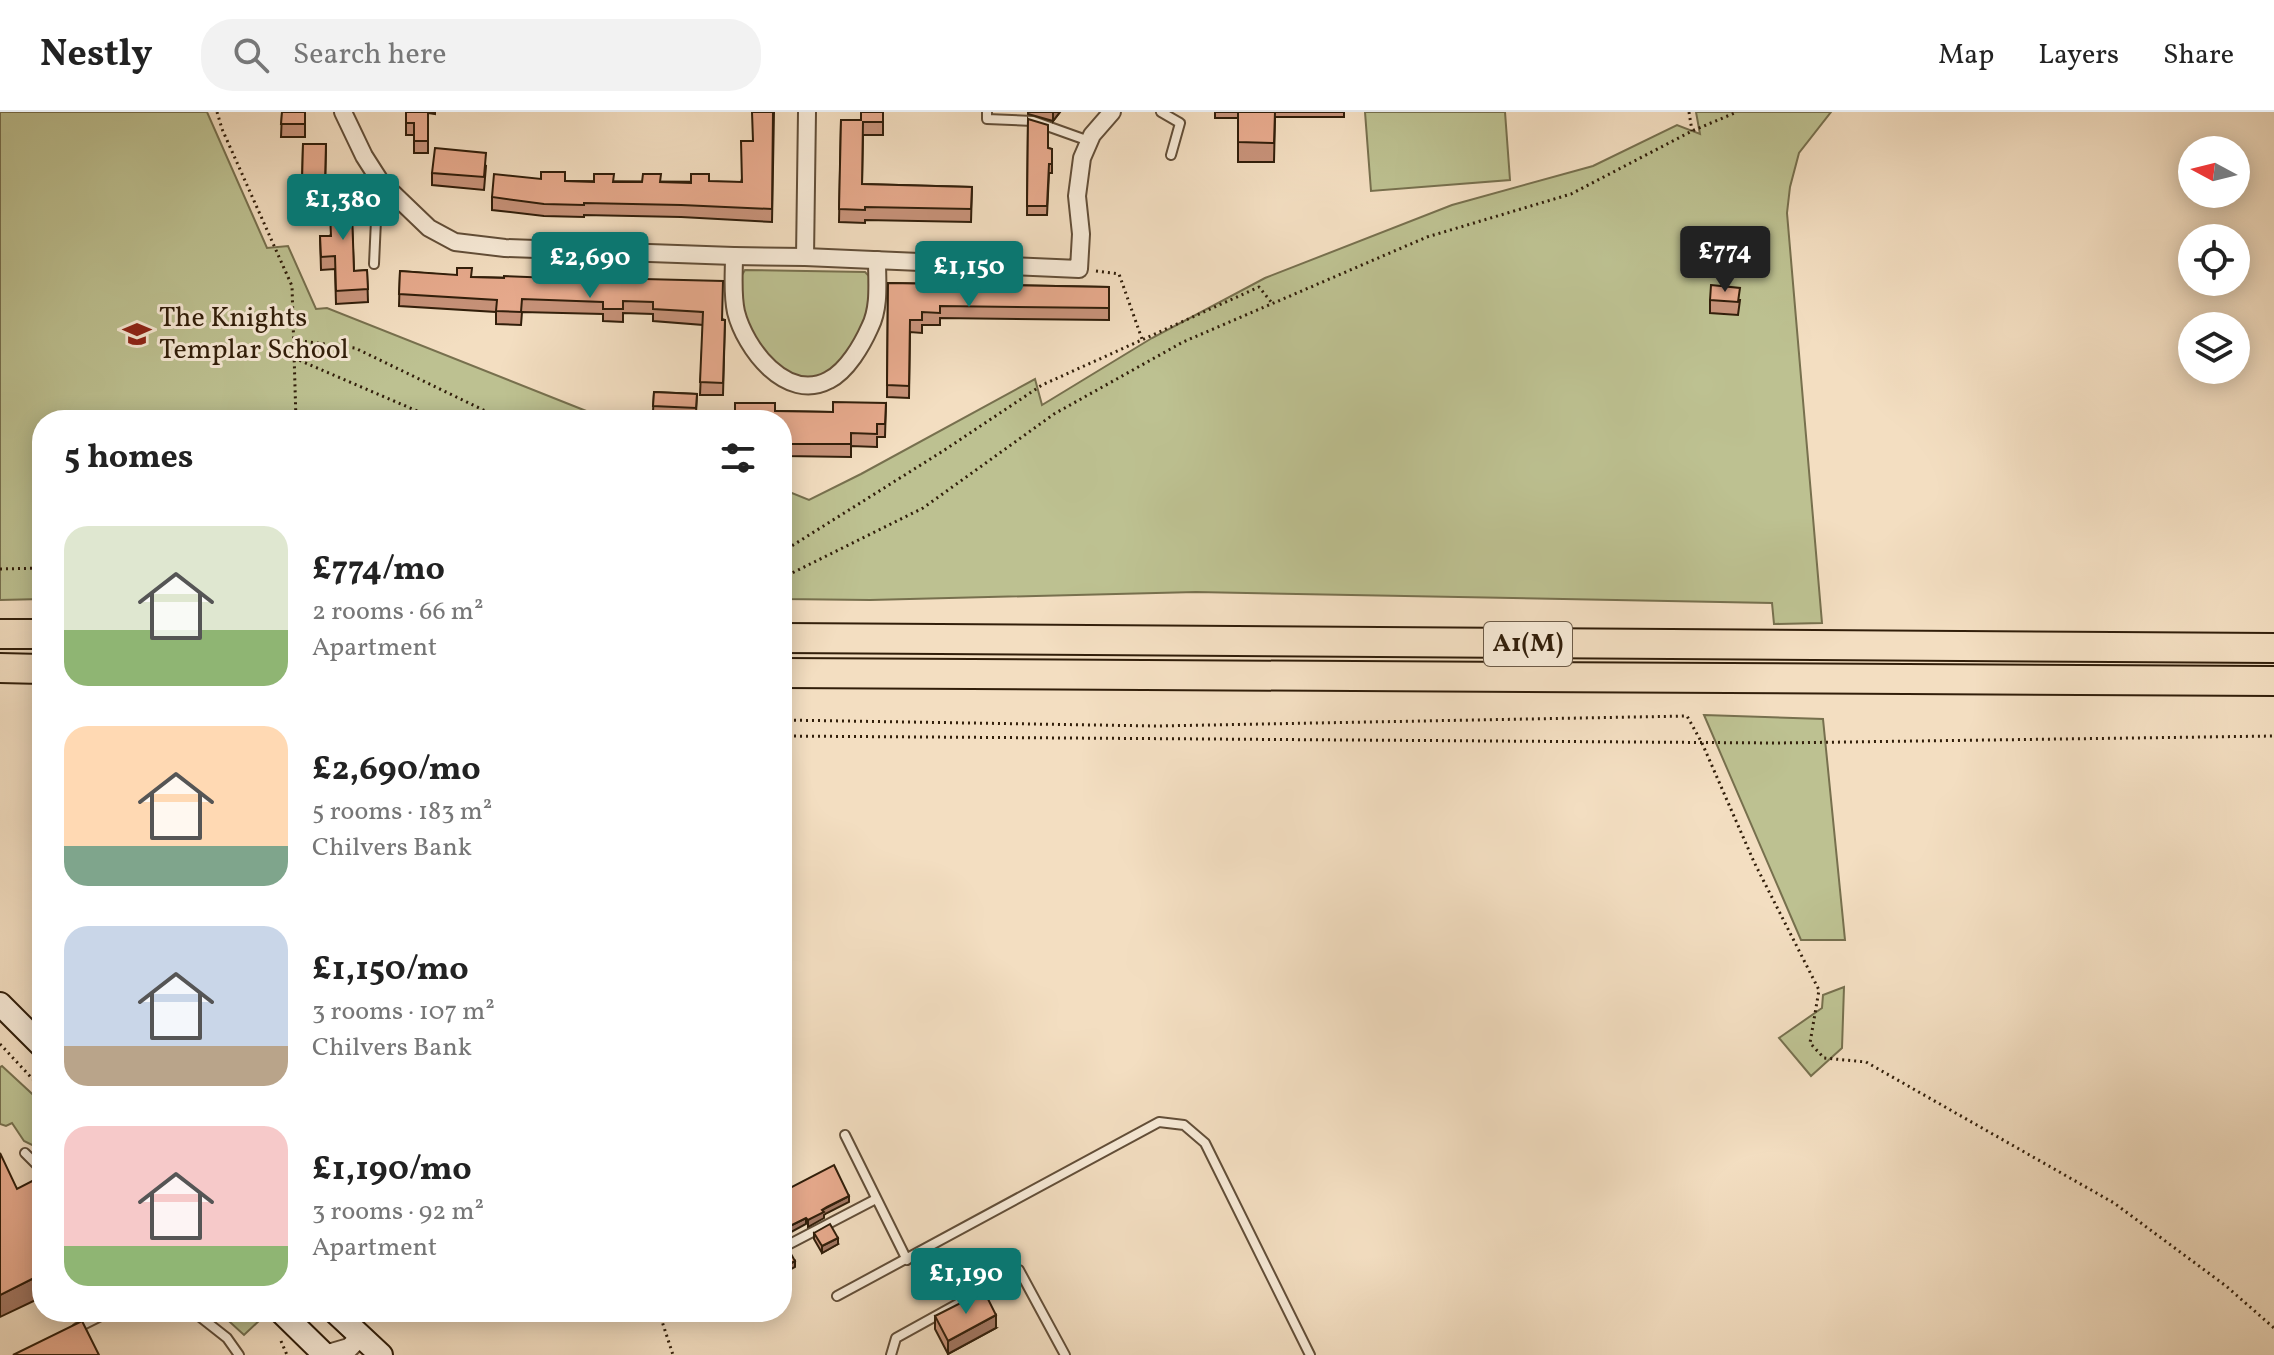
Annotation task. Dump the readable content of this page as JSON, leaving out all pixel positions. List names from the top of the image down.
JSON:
{
  "streets": {
    "highway": ["A1(M)"]
  },
  "places": {
    "school or university": ["The Knights Templar School"]
  },
  "north": "left",
  "page": {
    "header": "Nestly",
    "search": "Search here",
    "nav": ["Map", "Layers", "Share"],
    "price": [
      "£1,380",
      "£774",
      "£2,690",
      "£1,150",
      "£1,190"
    ],
    "heading": "5 homes",
    "list": [
      {
        "name": "£774/mo",
        "note": "2 rooms · 66 m² · Apartment"
      },
      {
        "name": "£2,690/mo",
        "note": "5 rooms · 183 m² · Chilvers Bank"
      },
      {
        "name": "£1,150/mo",
        "note": "3 rooms · 107 m² · Chilvers Bank"
      },
      {
        "name": "£1,190/mo",
        "note": "3 rooms · 92 m² · Apartment"
      }
    ]
  }
}
